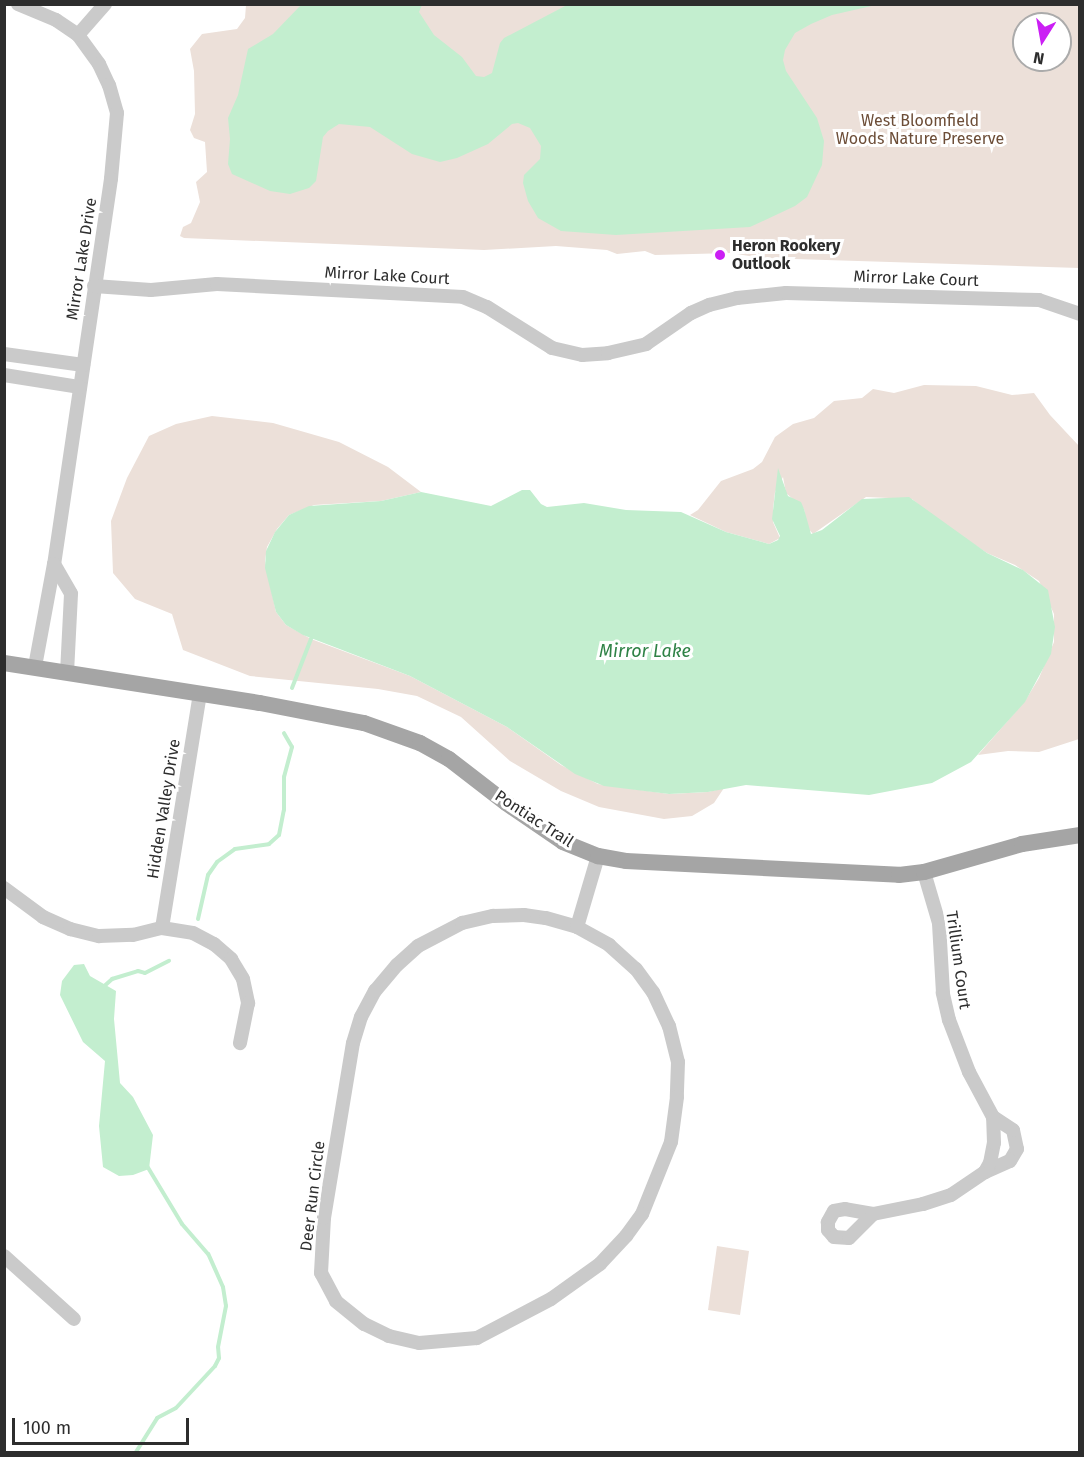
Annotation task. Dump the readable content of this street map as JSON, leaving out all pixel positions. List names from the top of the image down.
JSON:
{
  "streets": {
    "main road": ["Pontiac Trail"],
    "street": [
      "Mirror Lake Drive",
      "Mirror Lake Court",
      "Hidden Valley Drive",
      "Trillium Court",
      "Deer Run Circle"
    ]
  },
  "crossings": [
    ["Mirror Lake Drive", "Mirror Lake Court"],
    ["Mirror Lake Drive", "Pontiac Trail"],
    ["Hidden Valley Drive", "Pontiac Trail"],
    ["Pontiac Trail", "Trillium Court"]
  ],
  "water": ["Mirror Lake"],
  "parks": ["West Bloomfield Woods Nature Preserve"],
  "places": ["Heron Rookery Outlook"],
  "scale_bar": "100 m",
  "north": "bottom"
}
